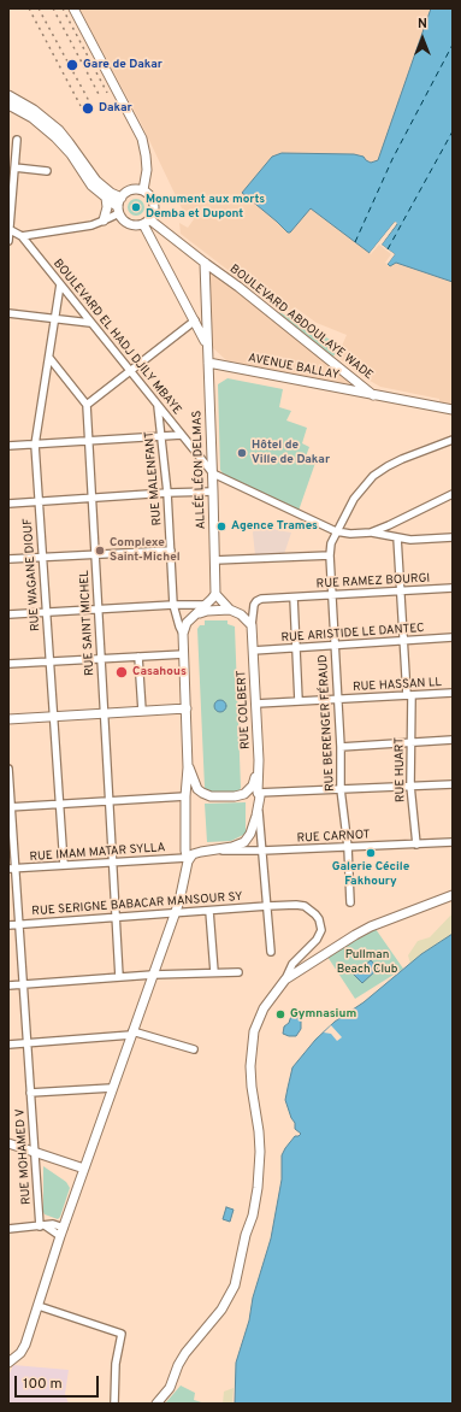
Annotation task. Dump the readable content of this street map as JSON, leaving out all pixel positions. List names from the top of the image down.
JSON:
{
  "streets": {
    "street": [
      "BOULEVARD ABDOULAYE WADE",
      "BOULEVARD EL HADJ DJILY MBAYE",
      "AVENUE BALLAY",
      "ALLÉE LÉON DELMAS",
      "RUE MALENFANT",
      "RUE WAGANE DIOUF",
      "RUE RAMEZ BOURGI",
      "RUE SAINT MICHEL",
      "RUE ARISTIDE LE DANTEC",
      "RUE HASSAN LL",
      "RUE COLBERT",
      "RUE BERENGER FÉRAUD",
      "RUE HUART",
      "RUE CARNOT",
      "RUE IMAM MATAR SYLLA",
      "RUE SERIGNE BABACAR MANSOUR SY",
      "RUE MOHAMED V"
    ]
  },
  "crossings": [
    ["BOULEVARD ABDOULAYE WADE", "AVENUE BALLAY"],
    ["BOULEVARD ABDOULAYE WADE", "ALLÉE LÉON DELMAS"],
    ["BOULEVARD EL HADJ DJILY MBAYE", "ALLÉE LÉON DELMAS"],
    ["BOULEVARD EL HADJ DJILY MBAYE", "RUE MALENFANT"],
    ["BOULEVARD EL HADJ DJILY MBAYE", "RUE WAGANE DIOUF"],
    ["BOULEVARD EL HADJ DJILY MBAYE", "RUE BERENGER FÉRAUD"],
    ["AVENUE BALLAY", "ALLÉE LÉON DELMAS"],
    ["RUE WAGANE DIOUF", "RUE IMAM MATAR SYLLA"],
    ["RUE RAMEZ BOURGI", "RUE COLBERT"],
    ["RUE RAMEZ BOURGI", "RUE BERENGER FÉRAUD"],
    ["RUE RAMEZ BOURGI", "RUE HUART"],
    ["RUE SAINT MICHEL", "RUE IMAM MATAR SYLLA"],
    ["RUE SAINT MICHEL", "RUE SERIGNE BABACAR MANSOUR SY"],
    ["RUE ARISTIDE LE DANTEC", "RUE COLBERT"],
    ["RUE ARISTIDE LE DANTEC", "RUE BERENGER FÉRAUD"],
    ["RUE ARISTIDE LE DANTEC", "RUE HUART"],
    ["RUE HASSAN LL", "RUE COLBERT"],
    ["RUE HASSAN LL", "RUE BERENGER FÉRAUD"],
    ["RUE HASSAN LL", "RUE HUART"],
    ["RUE BERENGER FÉRAUD", "RUE CARNOT"],
    ["RUE HUART", "RUE CARNOT"],
    ["RUE IMAM MATAR SYLLA", "RUE MOHAMED V"],
    ["RUE SERIGNE BABACAR MANSOUR SY", "RUE MOHAMED V"]
  ],
  "parks": ["Pullman Beach Club"],
  "places": [
    "Gare de Dakar",
    "Dakar",
    "Monument aux morts Demba et Dupont",
    "Hôtel de Ville de Dakar",
    "Agence Trames",
    "Complexe Saint-Michel",
    "Casahous",
    "Galerie Cécile Fakhoury",
    "Gymnasium"
  ],
  "scale_bar": "100 m",
  "north": "top"
}
